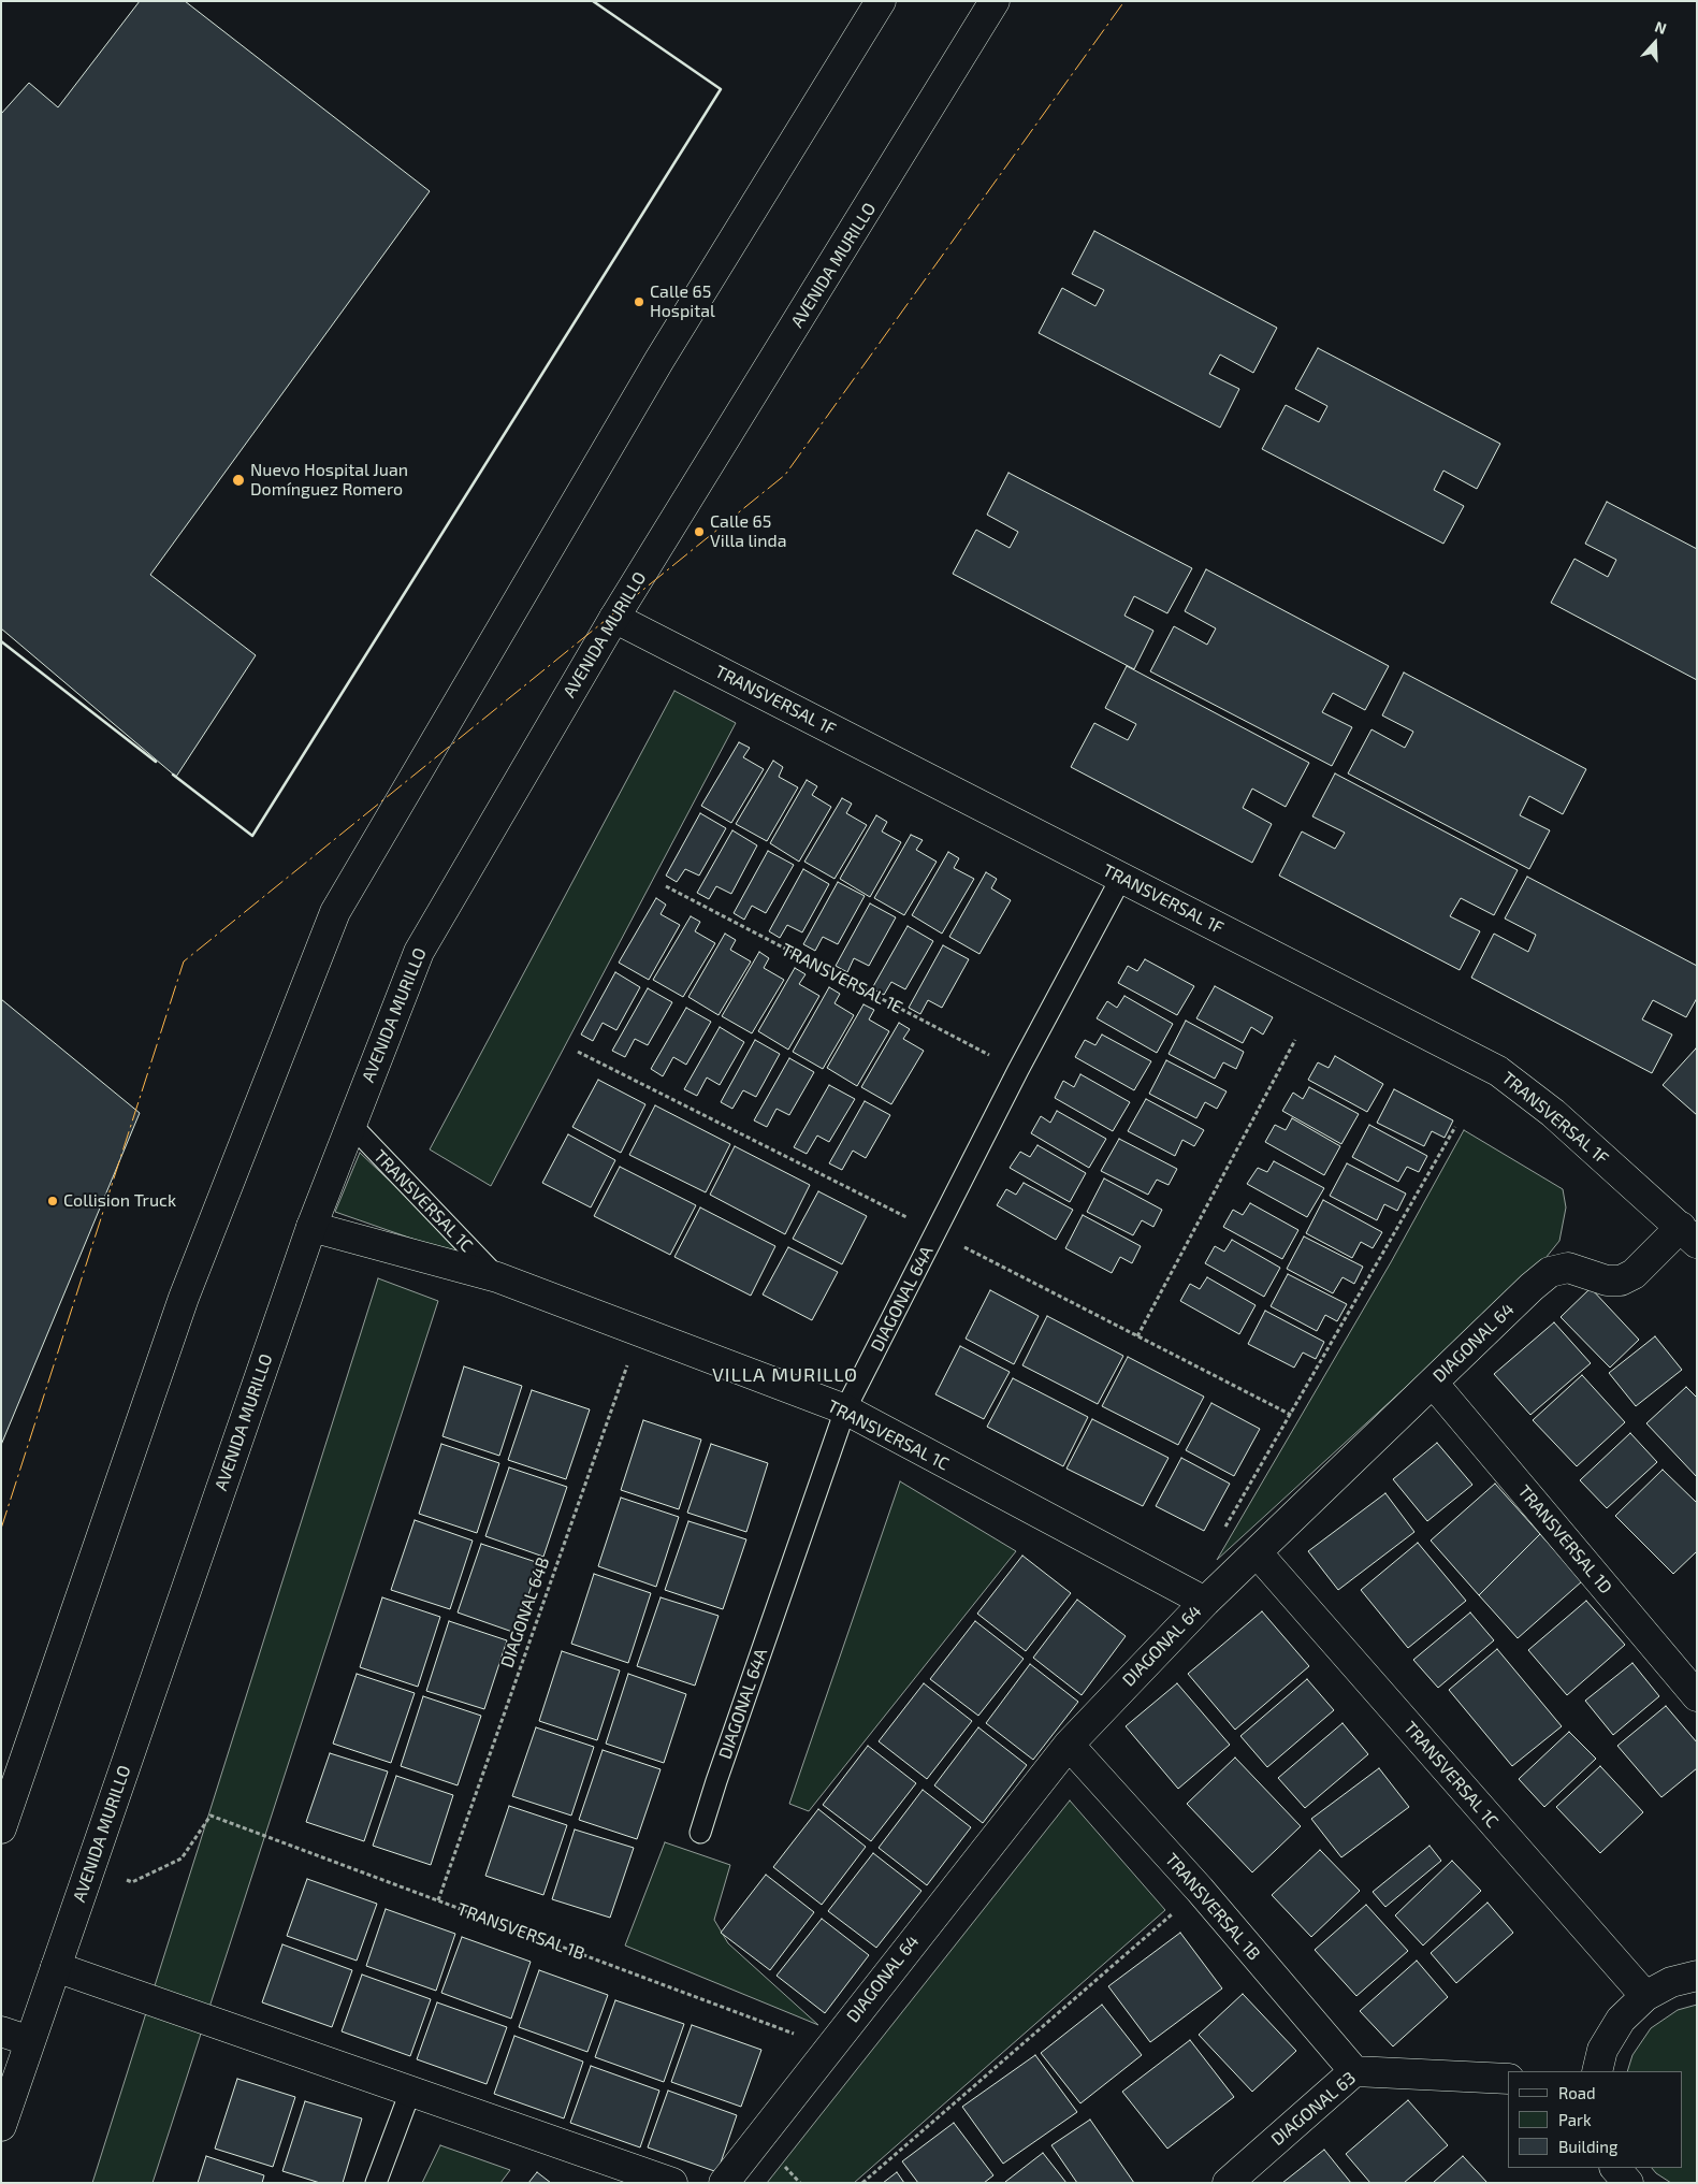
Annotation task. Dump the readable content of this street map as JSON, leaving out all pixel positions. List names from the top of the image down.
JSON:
{
  "streets": {
    "street": [
      "AVENIDA MURILLO",
      "TRANSVERSAL 1F",
      "TRANSVERSAL 1C",
      "DIAGONAL 64",
      "TRANSVERSAL 1D",
      "TRANSVERSAL 1B",
      "DIAGONAL 63"
    ],
    "lane": ["DIAGONAL 64A"],
    "path": ["TRANSVERSAL 1E", "DIAGONAL 64B"]
  },
  "crossings": [
    ["AVENIDA MURILLO", "TRANSVERSAL 1F"],
    ["AVENIDA MURILLO", "TRANSVERSAL 1C"],
    ["AVENIDA MURILLO", "TRANSVERSAL 1B"],
    ["TRANSVERSAL 1F", "DIAGONAL 64A"],
    ["TRANSVERSAL 1F", "DIAGONAL 64"],
    ["TRANSVERSAL 1E", "DIAGONAL 64A"],
    ["TRANSVERSAL 1C", "DIAGONAL 64A"],
    ["TRANSVERSAL 1C", "DIAGONAL 64"],
    ["TRANSVERSAL 1C", "DIAGONAL 64B"],
    ["DIAGONAL 64", "TRANSVERSAL 1D"],
    ["DIAGONAL 64", "TRANSVERSAL 1B"],
    ["DIAGONAL 64B", "TRANSVERSAL 1B"],
    ["TRANSVERSAL 1B", "DIAGONAL 63"]
  ],
  "districts": ["VILLA MURILLO"],
  "places": [
    "Calle 65 Hospital",
    "Nuevo Hospital Juan Domínguez Romero",
    "Calle 65 Villa linda",
    "Collision Truck"
  ],
  "legend": ["Road", "Park", "Building"],
  "north": "top"
}
